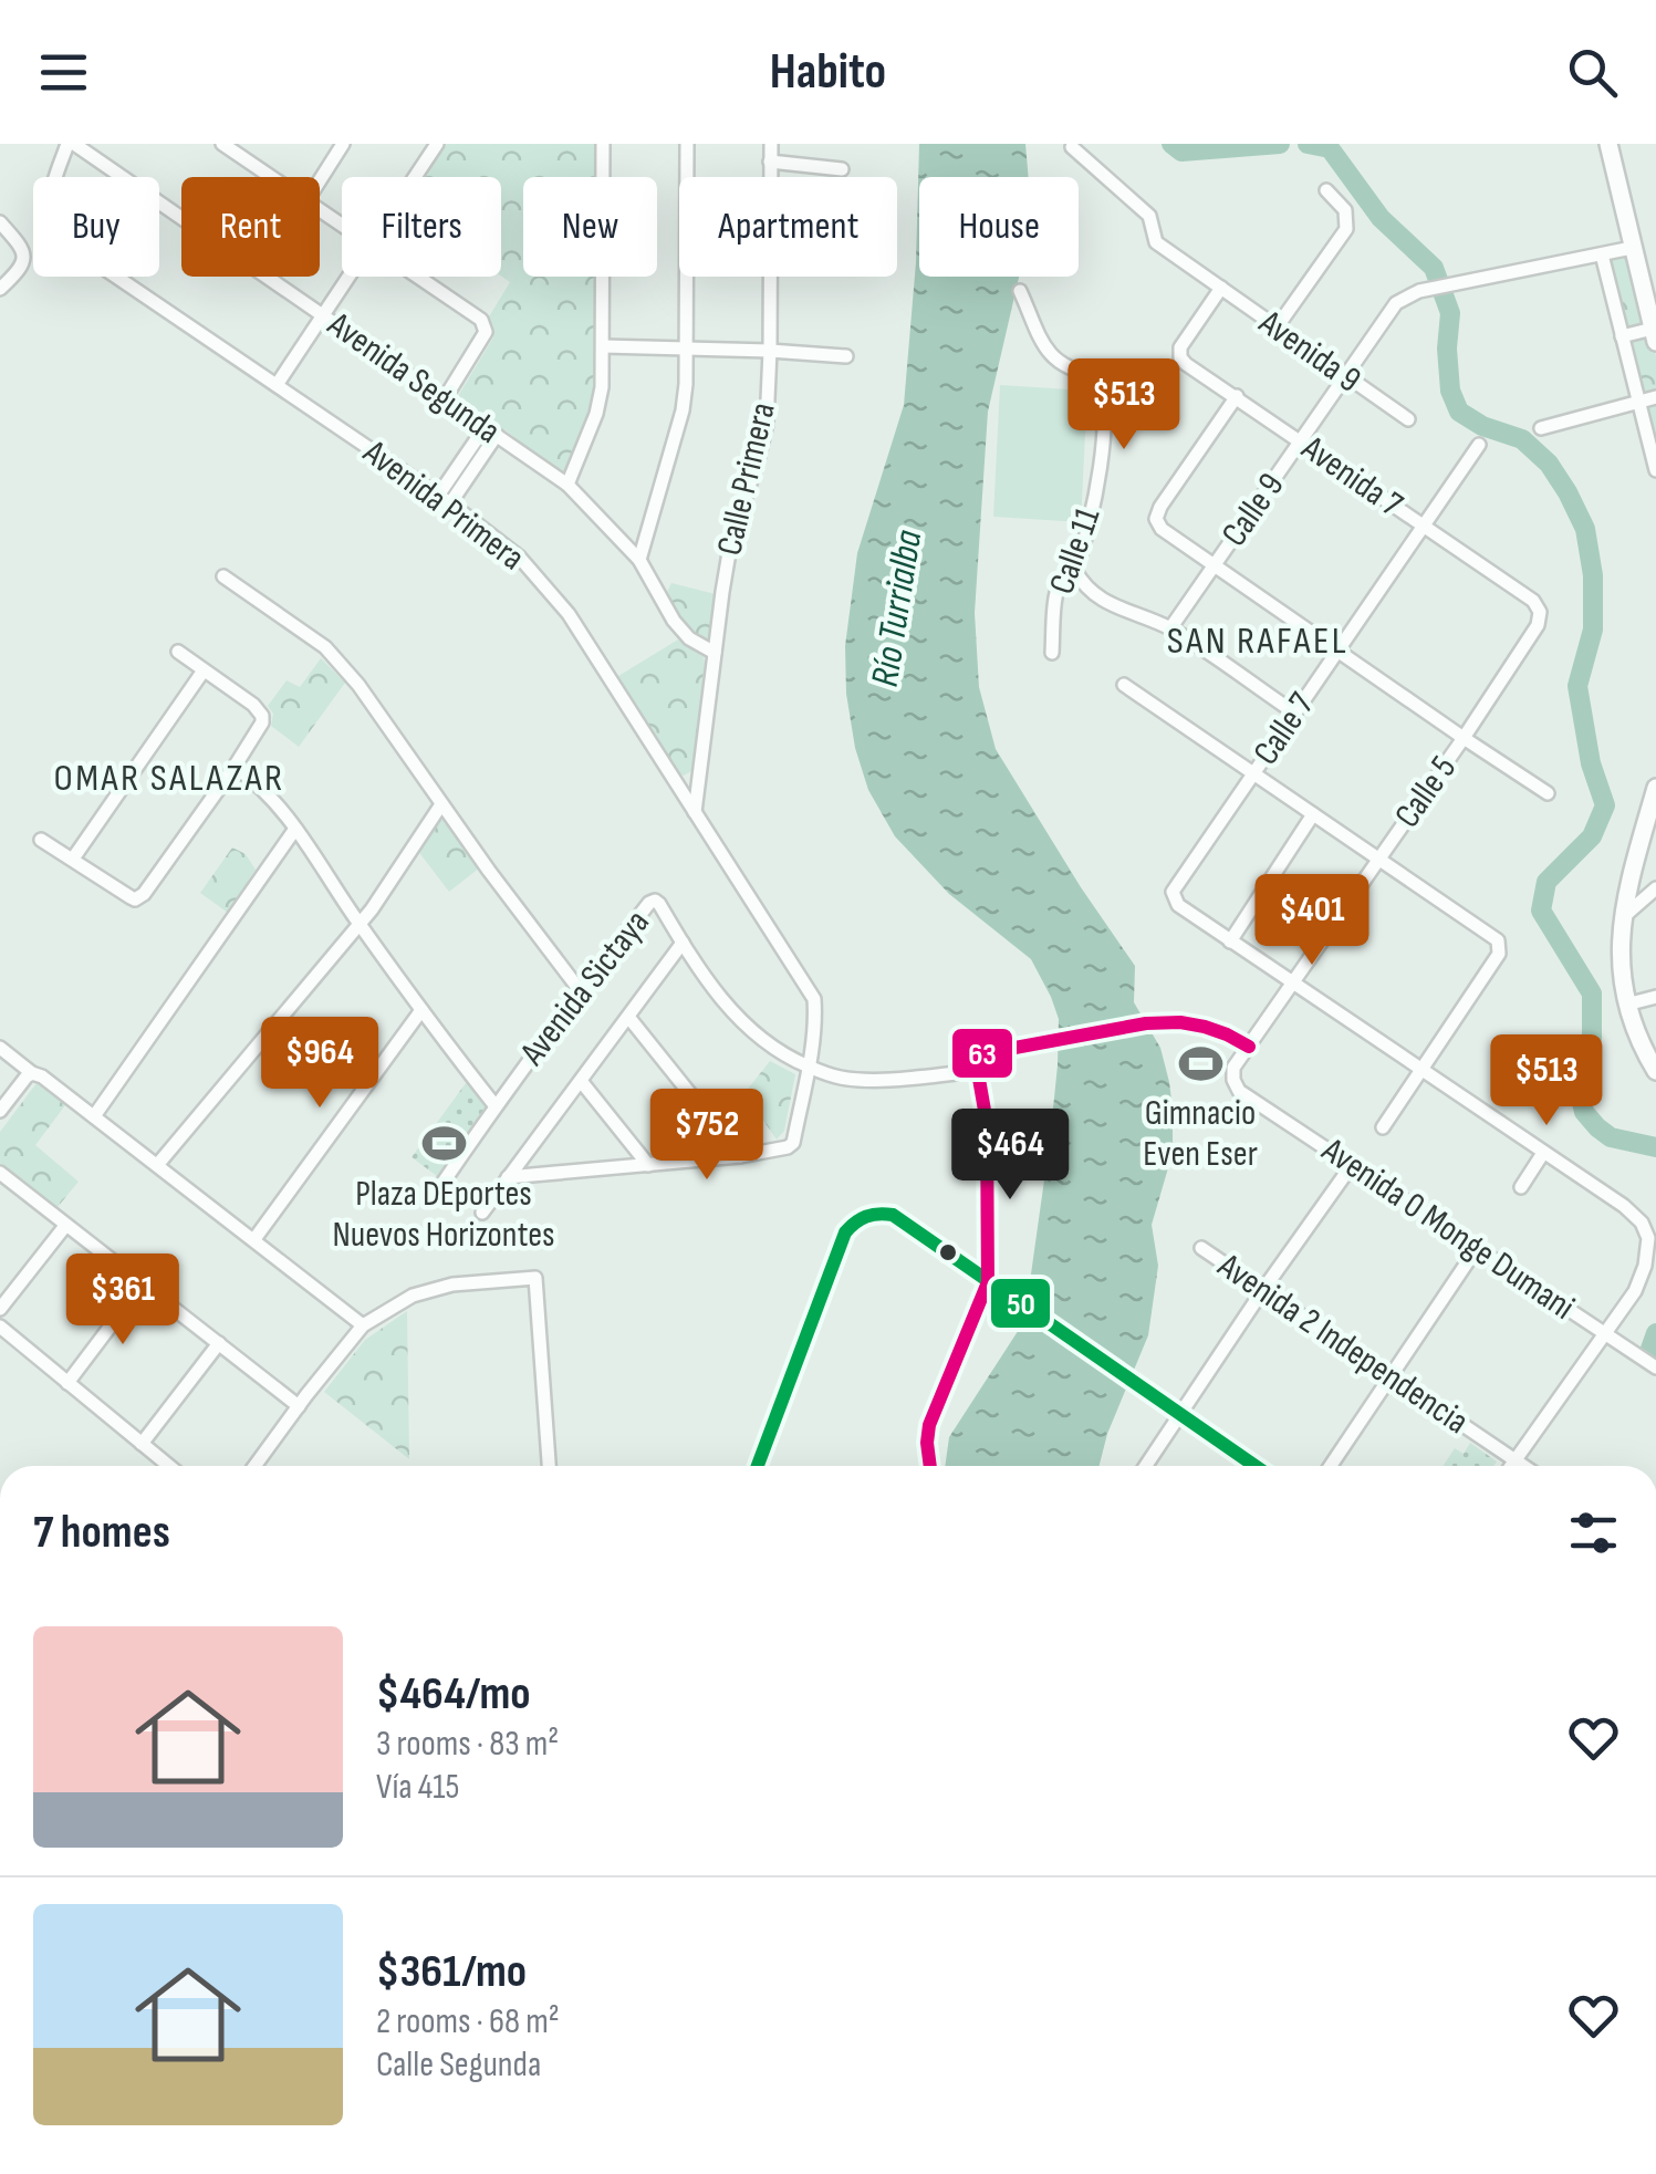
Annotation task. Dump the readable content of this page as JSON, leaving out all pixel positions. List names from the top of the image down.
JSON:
{
  "streets": {
    "street": [
      "Avenida 9",
      "Avenida Segunda",
      "Avenida 7",
      "Calle Primera",
      "Avenida Primera",
      "Calle 9",
      "Calle 11",
      "Calle 7",
      "Calle 5",
      "Avenida Sictaya",
      "Avenida 0 Monge Dumani",
      "Avenida 2 Independencia"
    ]
  },
  "crossings": [
    ["Avenida 9", "Avenida 7"],
    ["Avenida 9", "Calle 9"],
    ["Avenida Segunda", "Calle Primera"],
    ["Avenida Segunda", "Avenida Primera"],
    ["Avenida 7", "Calle 9"],
    ["Avenida 7", "Calle 7"],
    ["Avenida 7", "Calle 5"],
    ["Calle Primera", "Avenida Primera"],
    ["Avenida Primera", "Avenida Sictaya"],
    ["Calle 5", "Avenida 0 Monge Dumani"]
  ],
  "districts": ["SAN RAFAEL", "OMAR SALAZAR"],
  "water": ["Río Turrialba"],
  "places": {
    "sports": ["Gimnacio Even Eser", "Plaza DEportes Nuevos Horizontes"]
  },
  "lines": ["transit line 63", "transit line 50"],
  "page": {
    "header": "Habito",
    "chip": [
      "Buy",
      "Rent",
      "Filters",
      "New",
      "Apartment",
      "House"
    ],
    "price": [
      "$513",
      "$401",
      "$964",
      "$513",
      "$752",
      "$464",
      "$361"
    ],
    "heading": "7 homes",
    "list": [
      {
        "name": "$464/mo",
        "note": "3 rooms · 83 m² · Vía 415"
      },
      {
        "name": "$361/mo",
        "note": "2 rooms · 68 m² · Calle Segunda"
      }
    ]
  }
}
